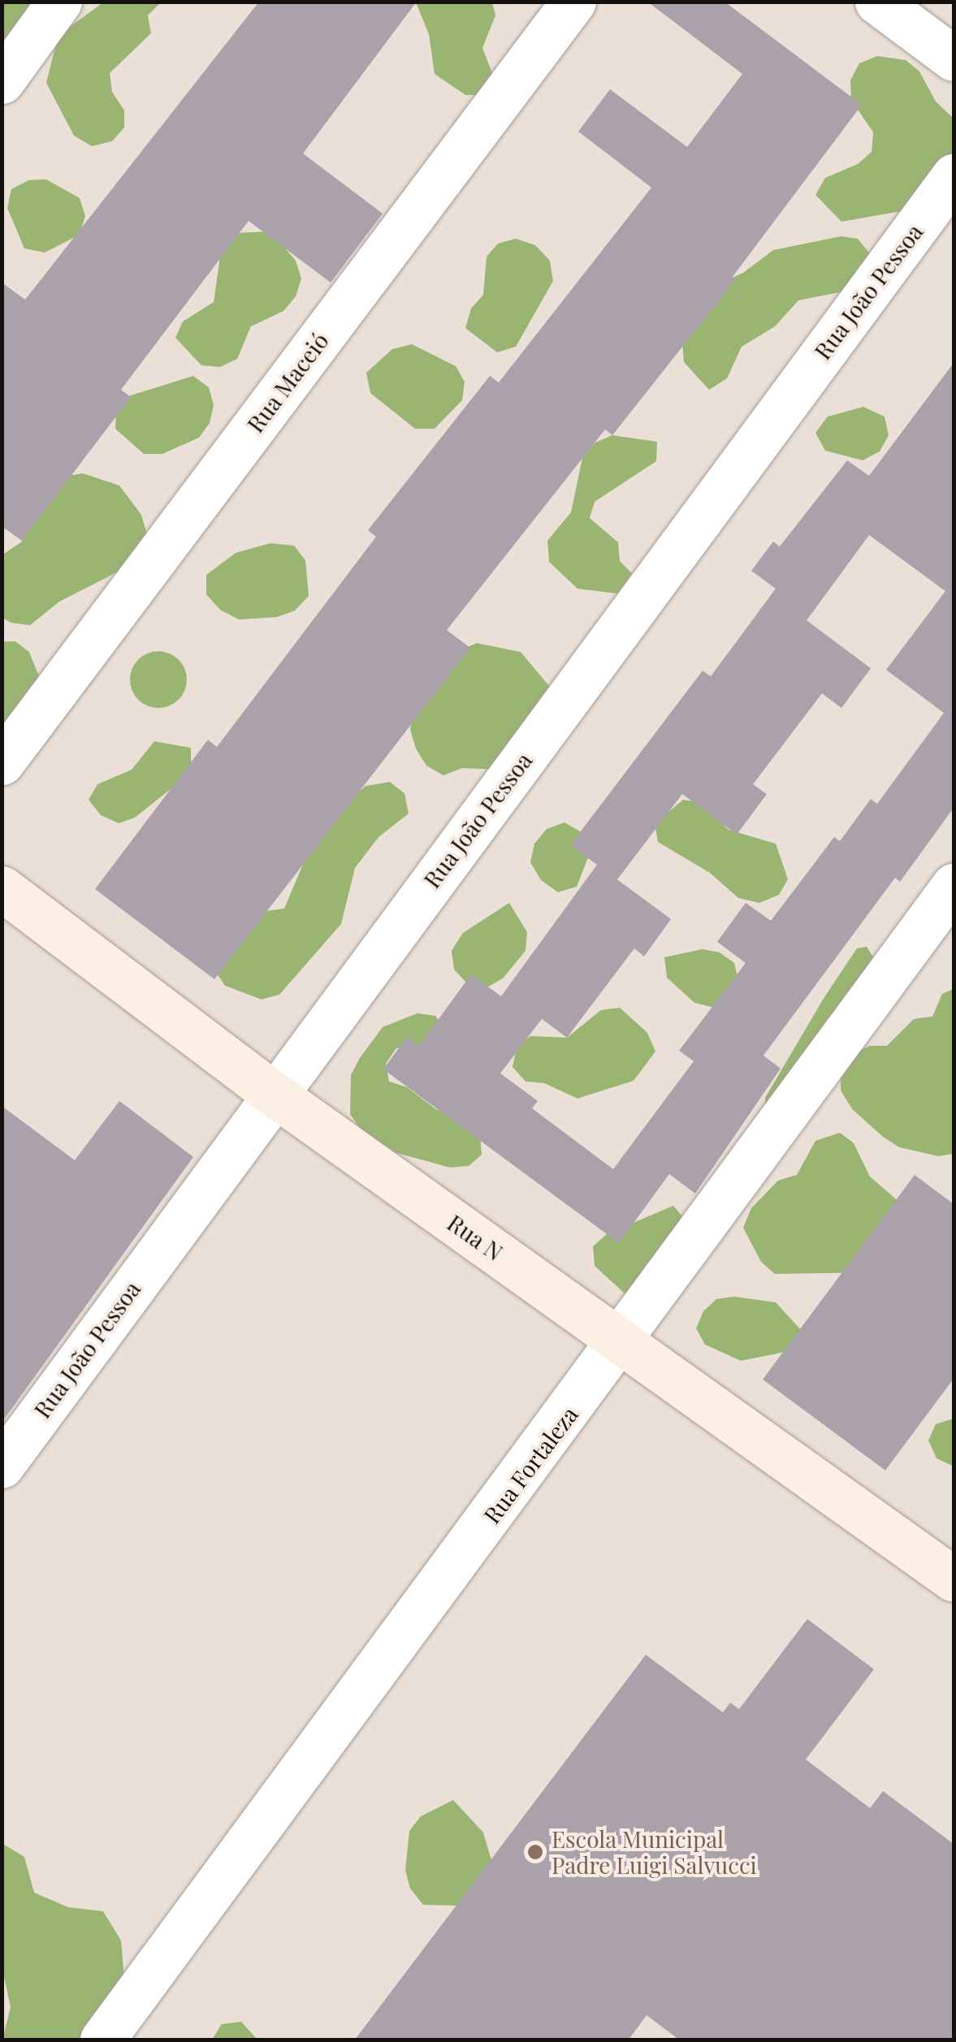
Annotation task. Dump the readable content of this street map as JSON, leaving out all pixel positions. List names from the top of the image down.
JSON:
{
  "streets": {
    "street": [
      "Rua João Pessoa",
      "Rua Maceió",
      "Rua N",
      "Rua Fortaleza"
    ]
  },
  "crossings": [
    ["Rua João Pessoa", "Rua N"],
    ["Rua N", "Rua Fortaleza"]
  ],
  "places": ["Escola Municipal Padre Luigi Salvucci"]
}
